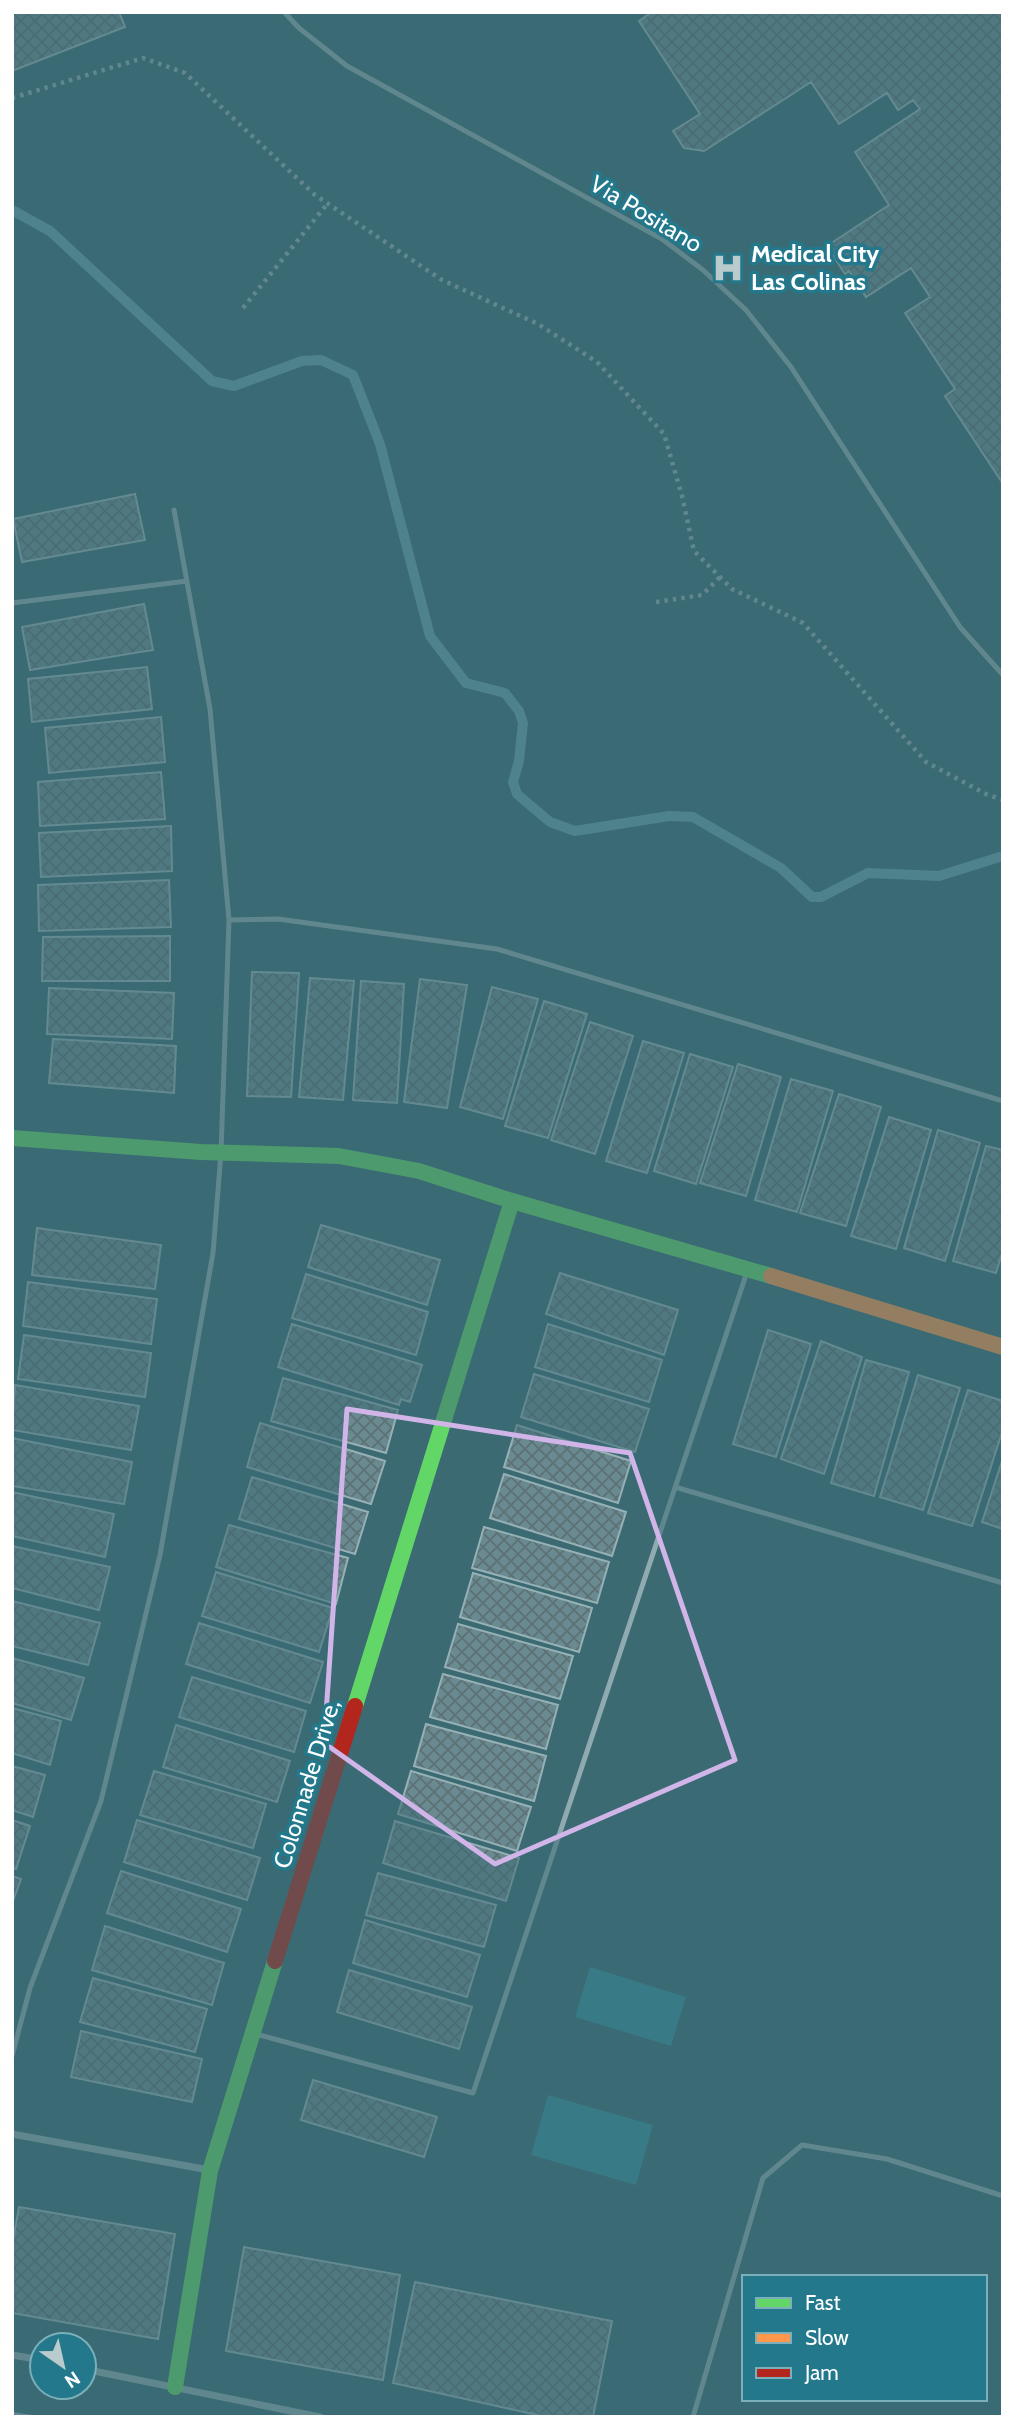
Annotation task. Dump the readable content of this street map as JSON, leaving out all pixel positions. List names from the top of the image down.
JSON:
{
  "streets": {
    "street": ["Colonnade Drive,"],
    "lane": ["Via Positano"]
  },
  "places": {
    "hospital": ["Medical City Las Colinas"]
  },
  "legend": ["Fast", "Slow", "Jam"],
  "north": "bottom right"
}
